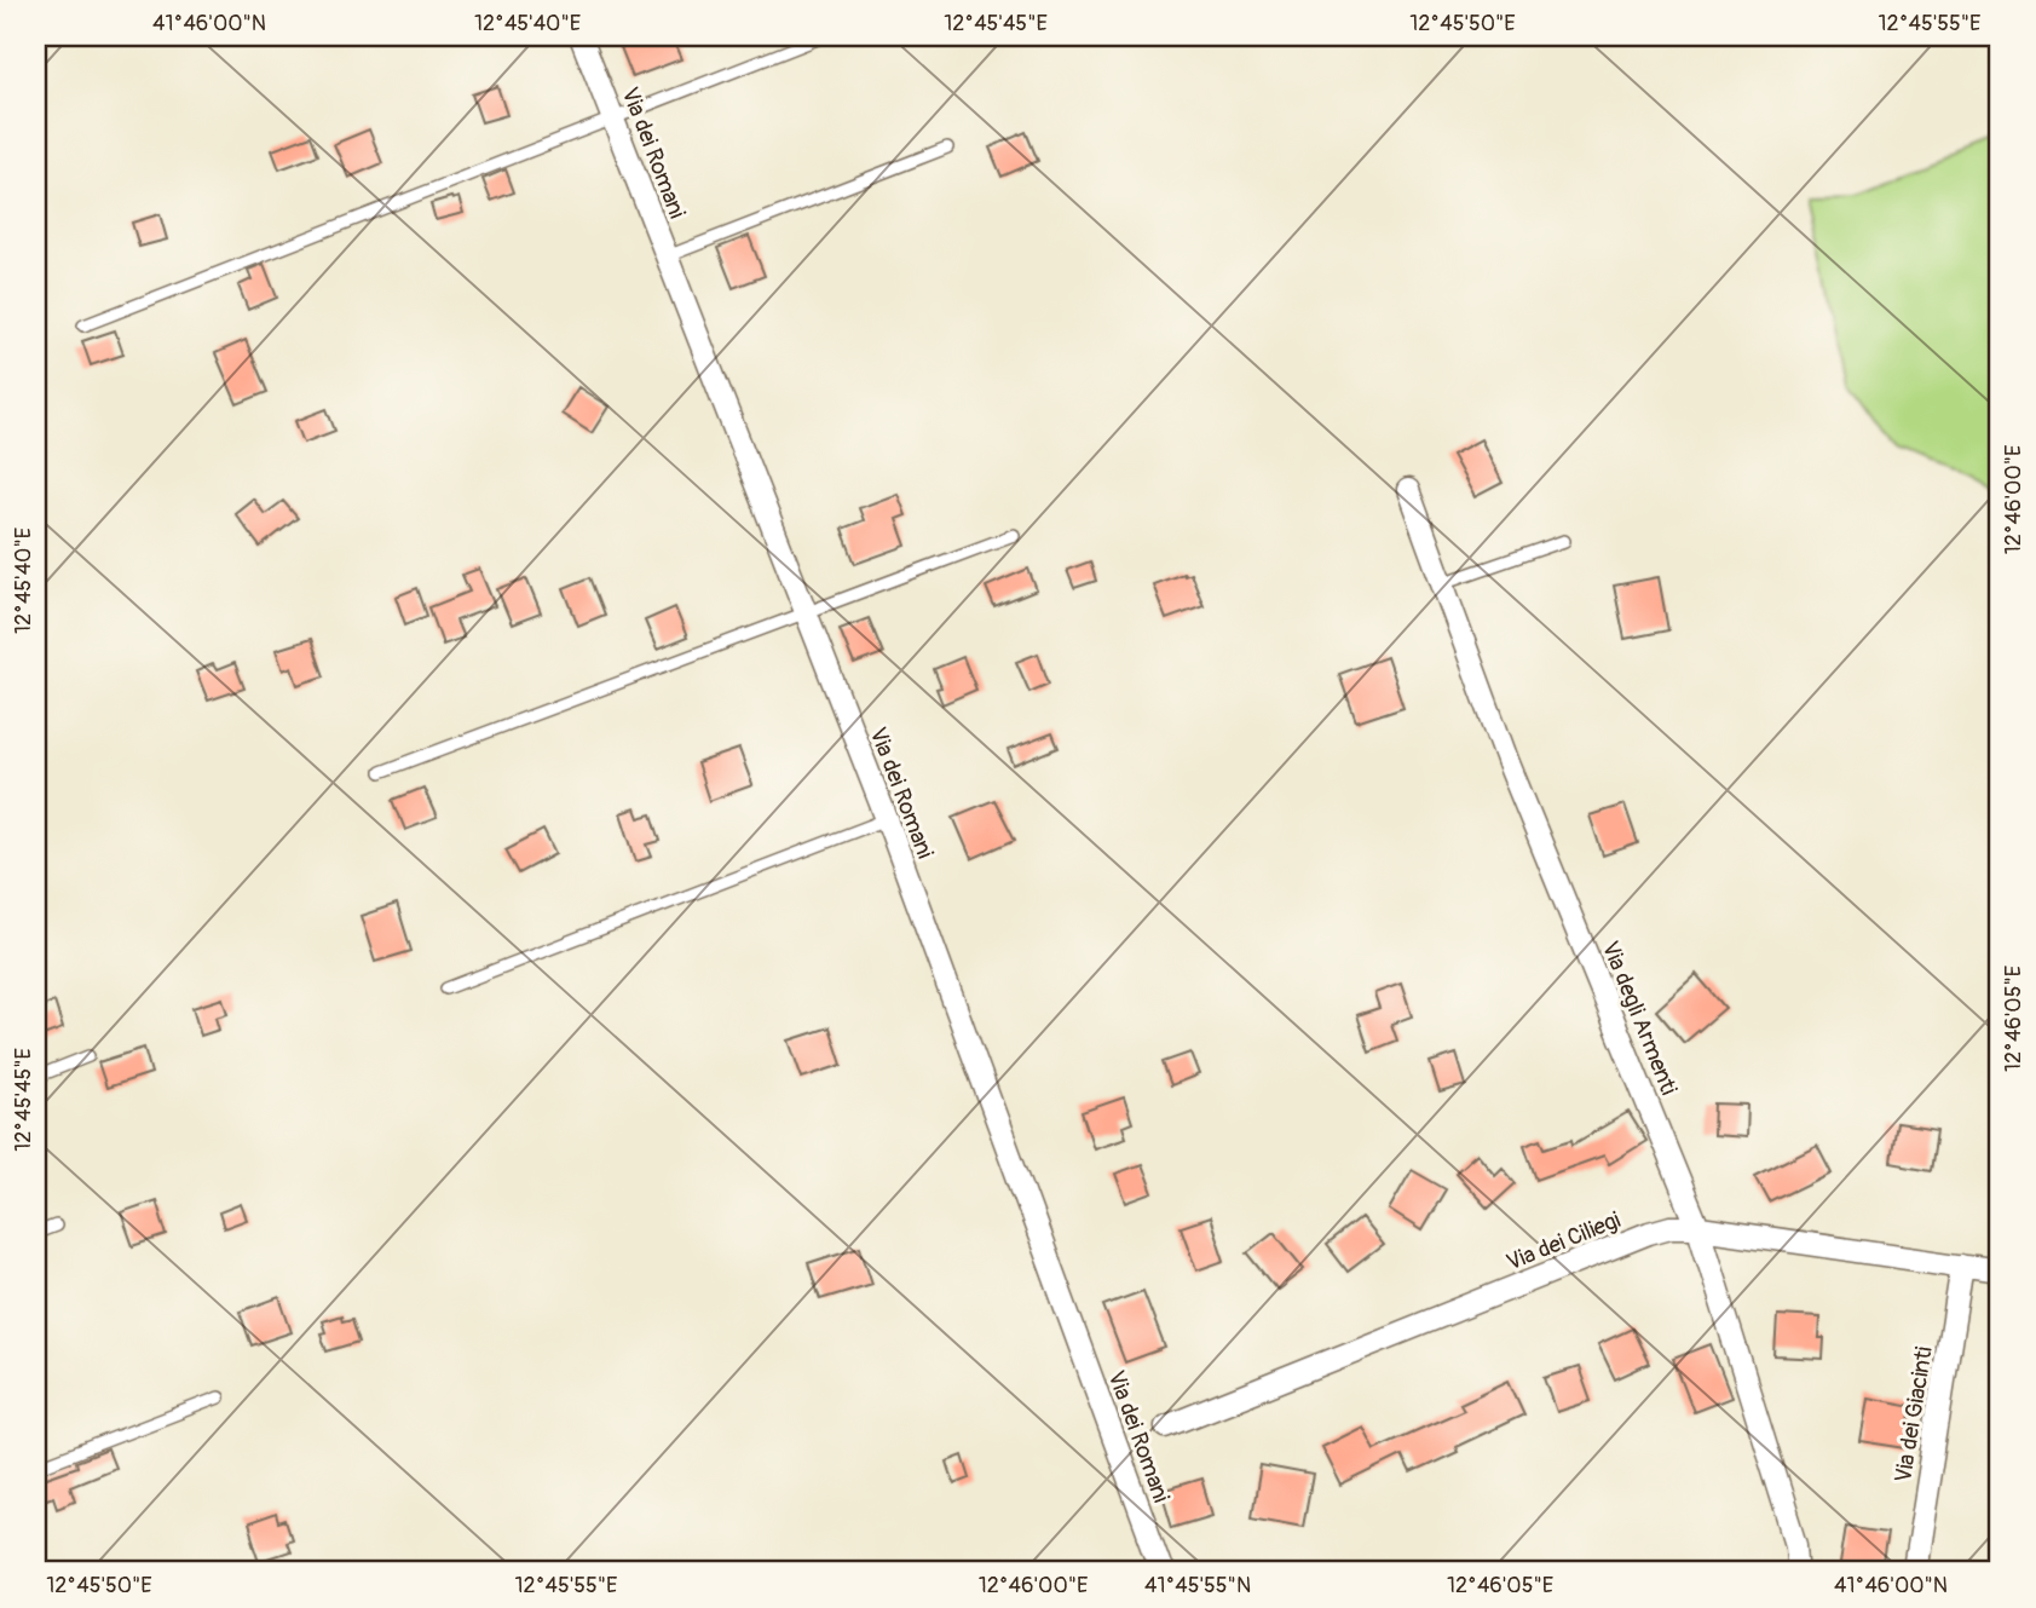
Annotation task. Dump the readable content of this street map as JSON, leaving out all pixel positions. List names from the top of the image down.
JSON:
{
  "streets": {
    "street": [
      "Via dei Romani",
      "Via degli Armenti",
      "Via dei Ciliegi",
      "Via dei Giacinti"
    ]
  },
  "crossings": [
    ["Via degli Armenti", "Via dei Ciliegi"],
    ["Via dei Ciliegi", "Via dei Giacinti"]
  ],
  "coordinates": [
    "41°46'00\"N",
    "12°45'40\"E",
    "12°45'45\"E",
    "12°45'50\"E",
    "12°45'55\"E",
    "12°46'00\"E",
    "12°46'05\"E",
    "41°45'55\"N"
  ]
}
